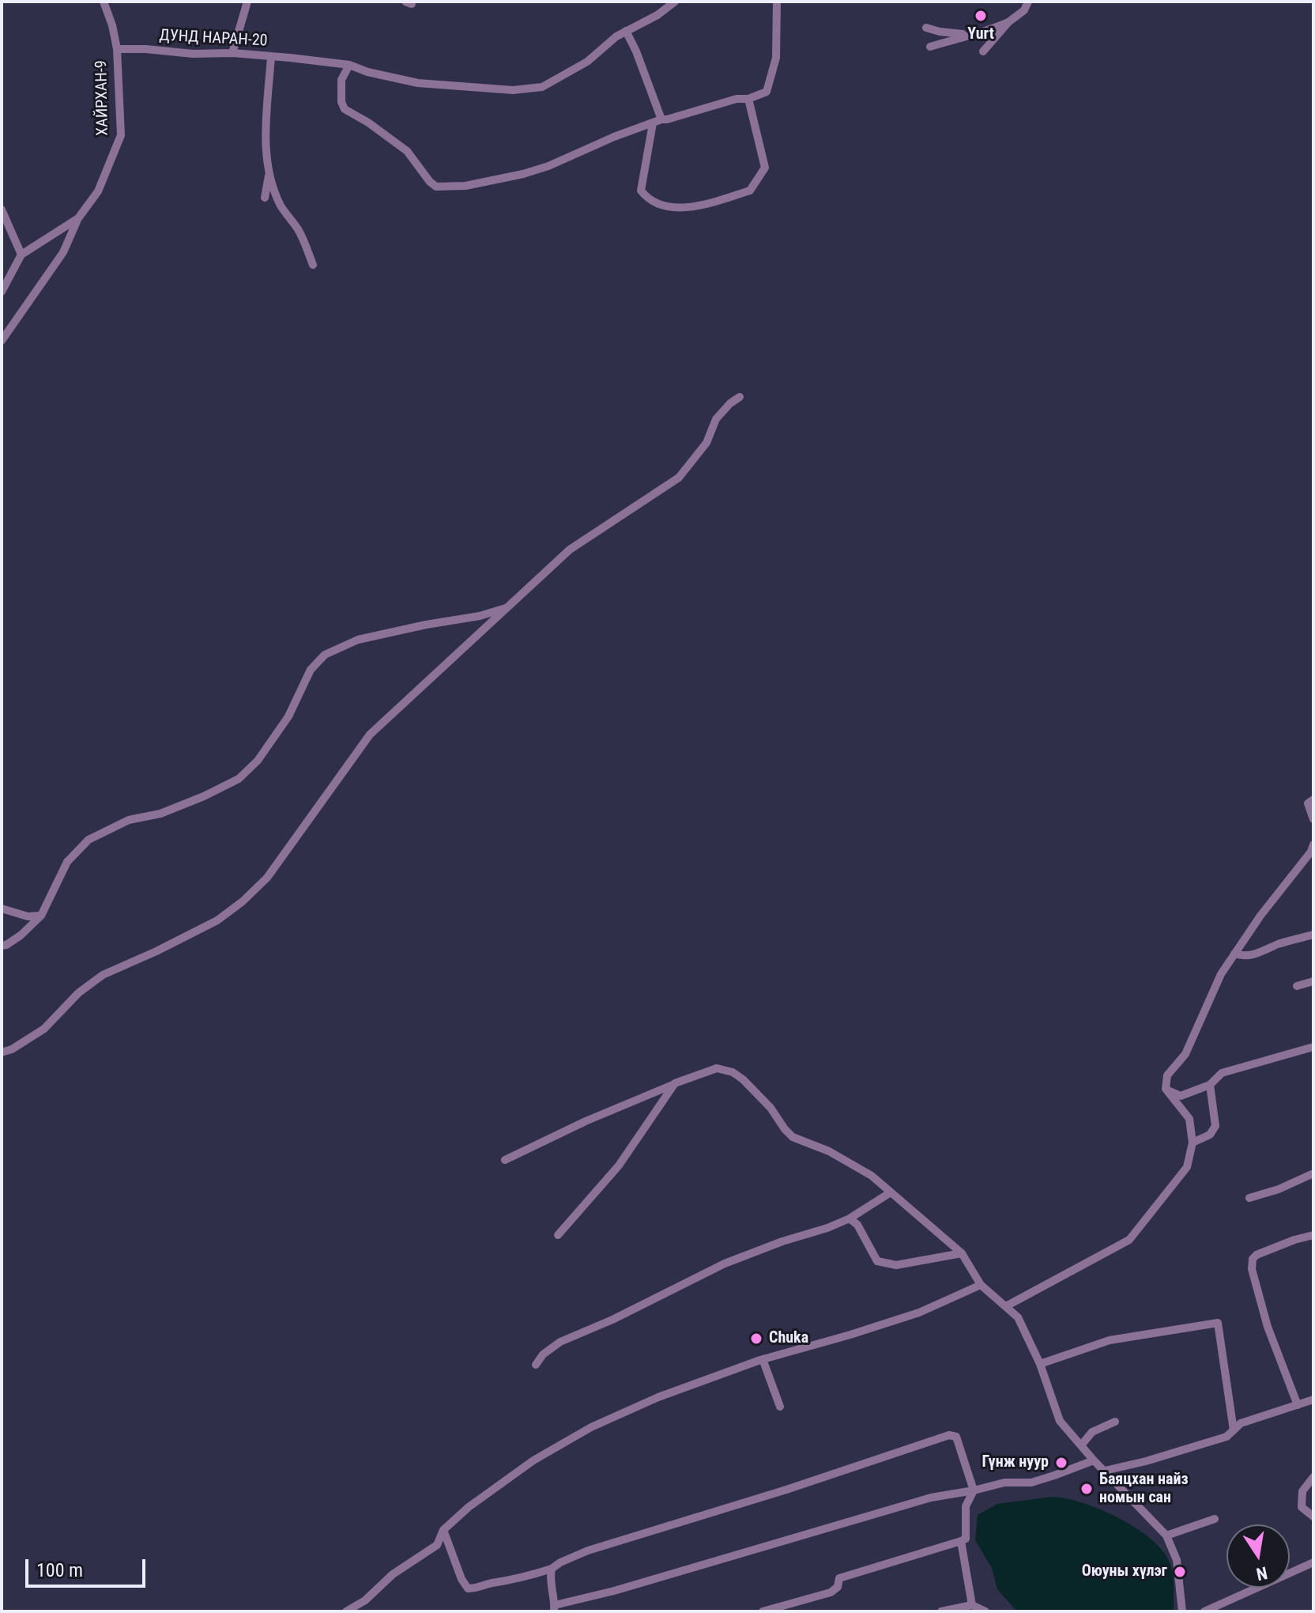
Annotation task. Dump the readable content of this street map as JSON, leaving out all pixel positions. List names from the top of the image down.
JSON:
{
  "streets": {
    "street": ["ДУНД НАРАН-20", "ХАЙРХАН-9"]
  },
  "crossings": [
    ["ДУНД НАРАН-20", "ХАЙРХАН-9"]
  ],
  "places": [
    "Yurt",
    "Chuka",
    "Гүнж нуур",
    "Баяцхан найз номын сан",
    "Оюуны хүлэг"
  ],
  "scale_bar": "100 m",
  "north": "bottom"
}
